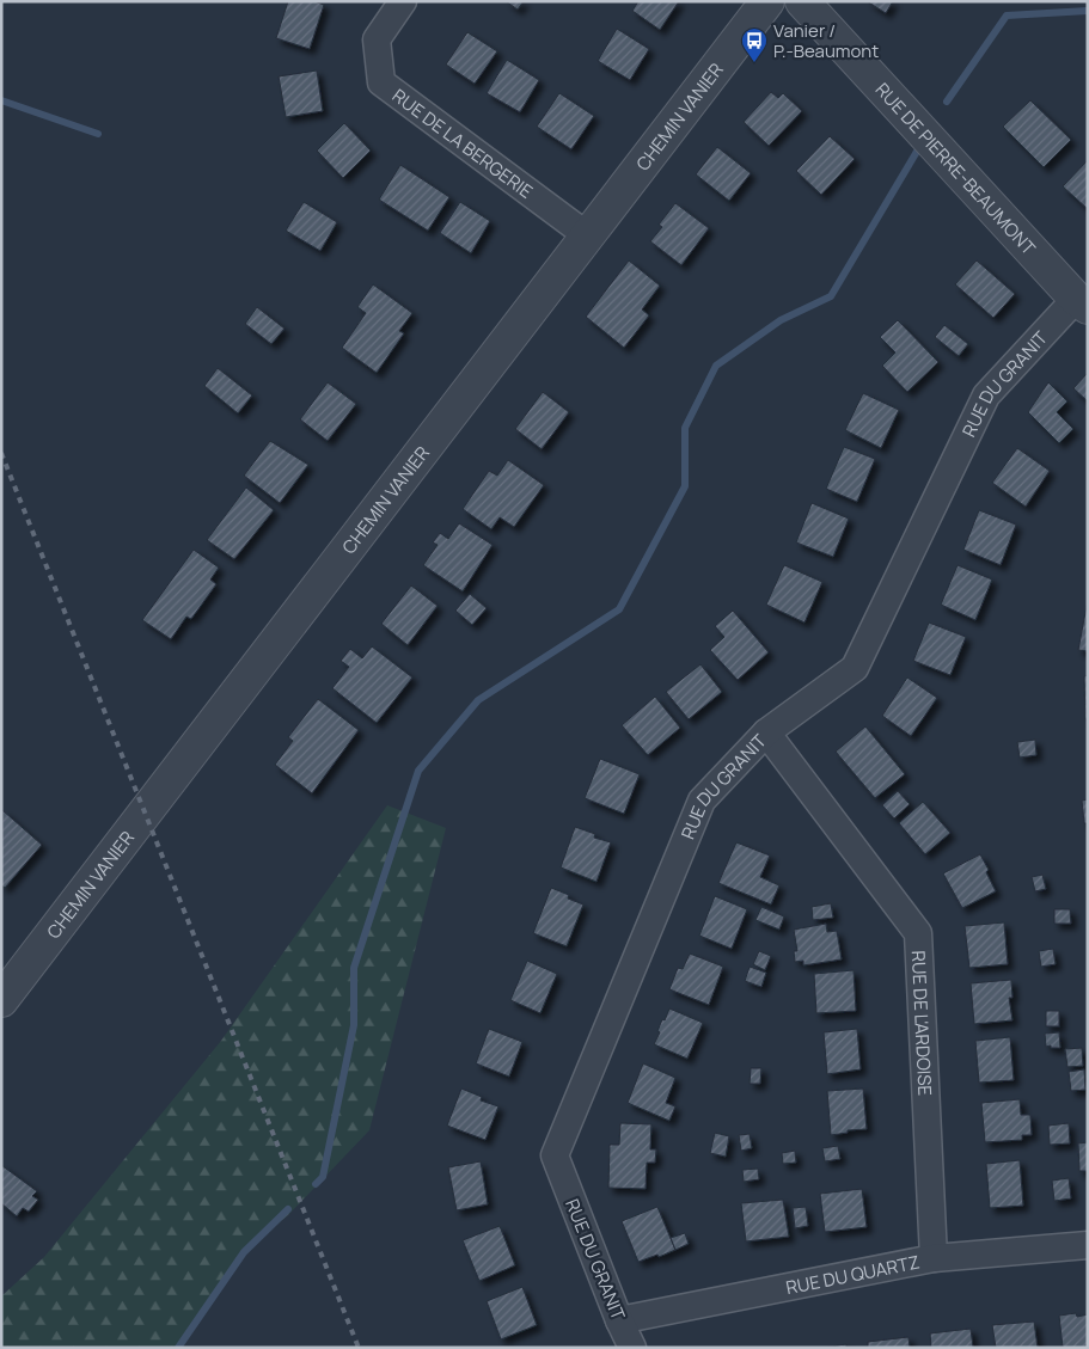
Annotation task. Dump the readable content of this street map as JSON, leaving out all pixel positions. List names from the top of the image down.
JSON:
{
  "streets": {
    "street": [
      "CHEMIN VANIER",
      "RUE DE LA BERGERIE",
      "RUE DE PIERRE-BEAUMONT",
      "RUE DU GRANIT",
      "RUE DE L'ARDOISE",
      "RUE DU QUARTZ"
    ]
  },
  "crossings": [
    ["CHEMIN VANIER", "RUE DE LA BERGERIE"],
    ["RUE DE PIERRE-BEAUMONT", "RUE DU GRANIT"],
    ["RUE DU GRANIT", "RUE DE L'ARDOISE"],
    ["RUE DU GRANIT", "RUE DU QUARTZ"],
    ["RUE DE L'ARDOISE", "RUE DU QUARTZ"]
  ],
  "places": {
    "bus stop": ["Vanier / P.-Beaumont"]
  }
}
